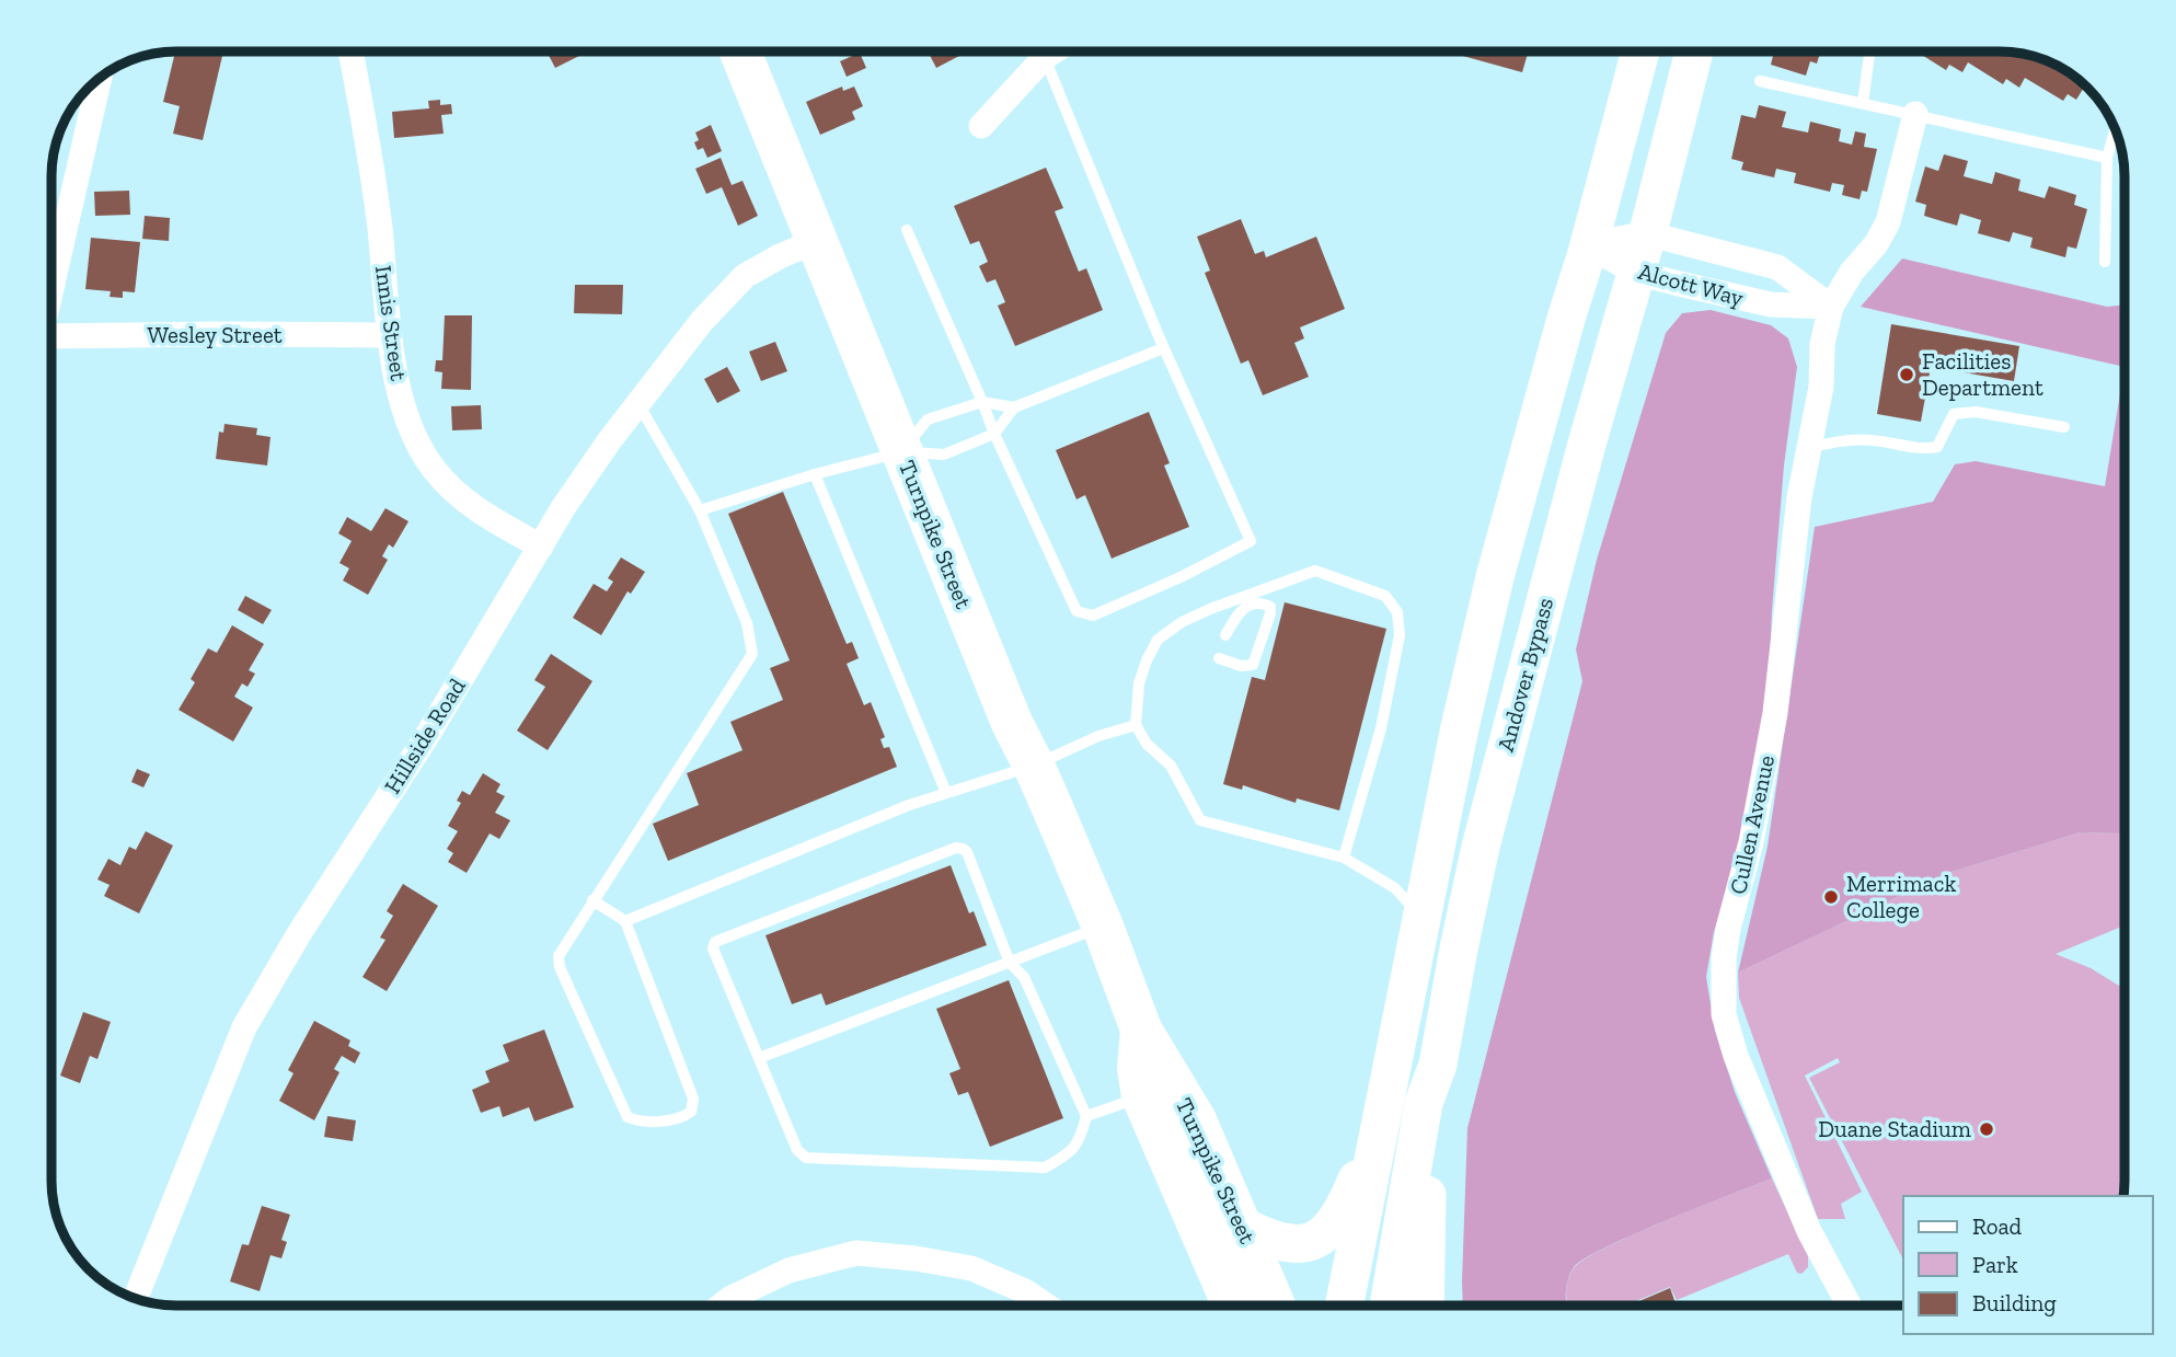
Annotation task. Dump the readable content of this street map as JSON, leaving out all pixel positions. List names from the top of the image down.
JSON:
{
  "streets": {
    "highway": ["Turnpike Street"],
    "main road": ["Andover Bypass"],
    "street": [
      "Alcott Way",
      "Innis Street",
      "Wesley Street",
      "Hillside Road",
      "Cullen Avenue"
    ]
  },
  "crossings": [
    ["Alcott Way", "Andover Bypass"],
    ["Alcott Way", "Cullen Avenue"],
    ["Innis Street", "Wesley Street"],
    ["Innis Street", "Hillside Road"],
    ["Turnpike Street", "Hillside Road"]
  ],
  "places": ["Facilities Department", "Merrimack College", "Duane Stadium"],
  "legend": ["Road", "Park", "Building"]
}
